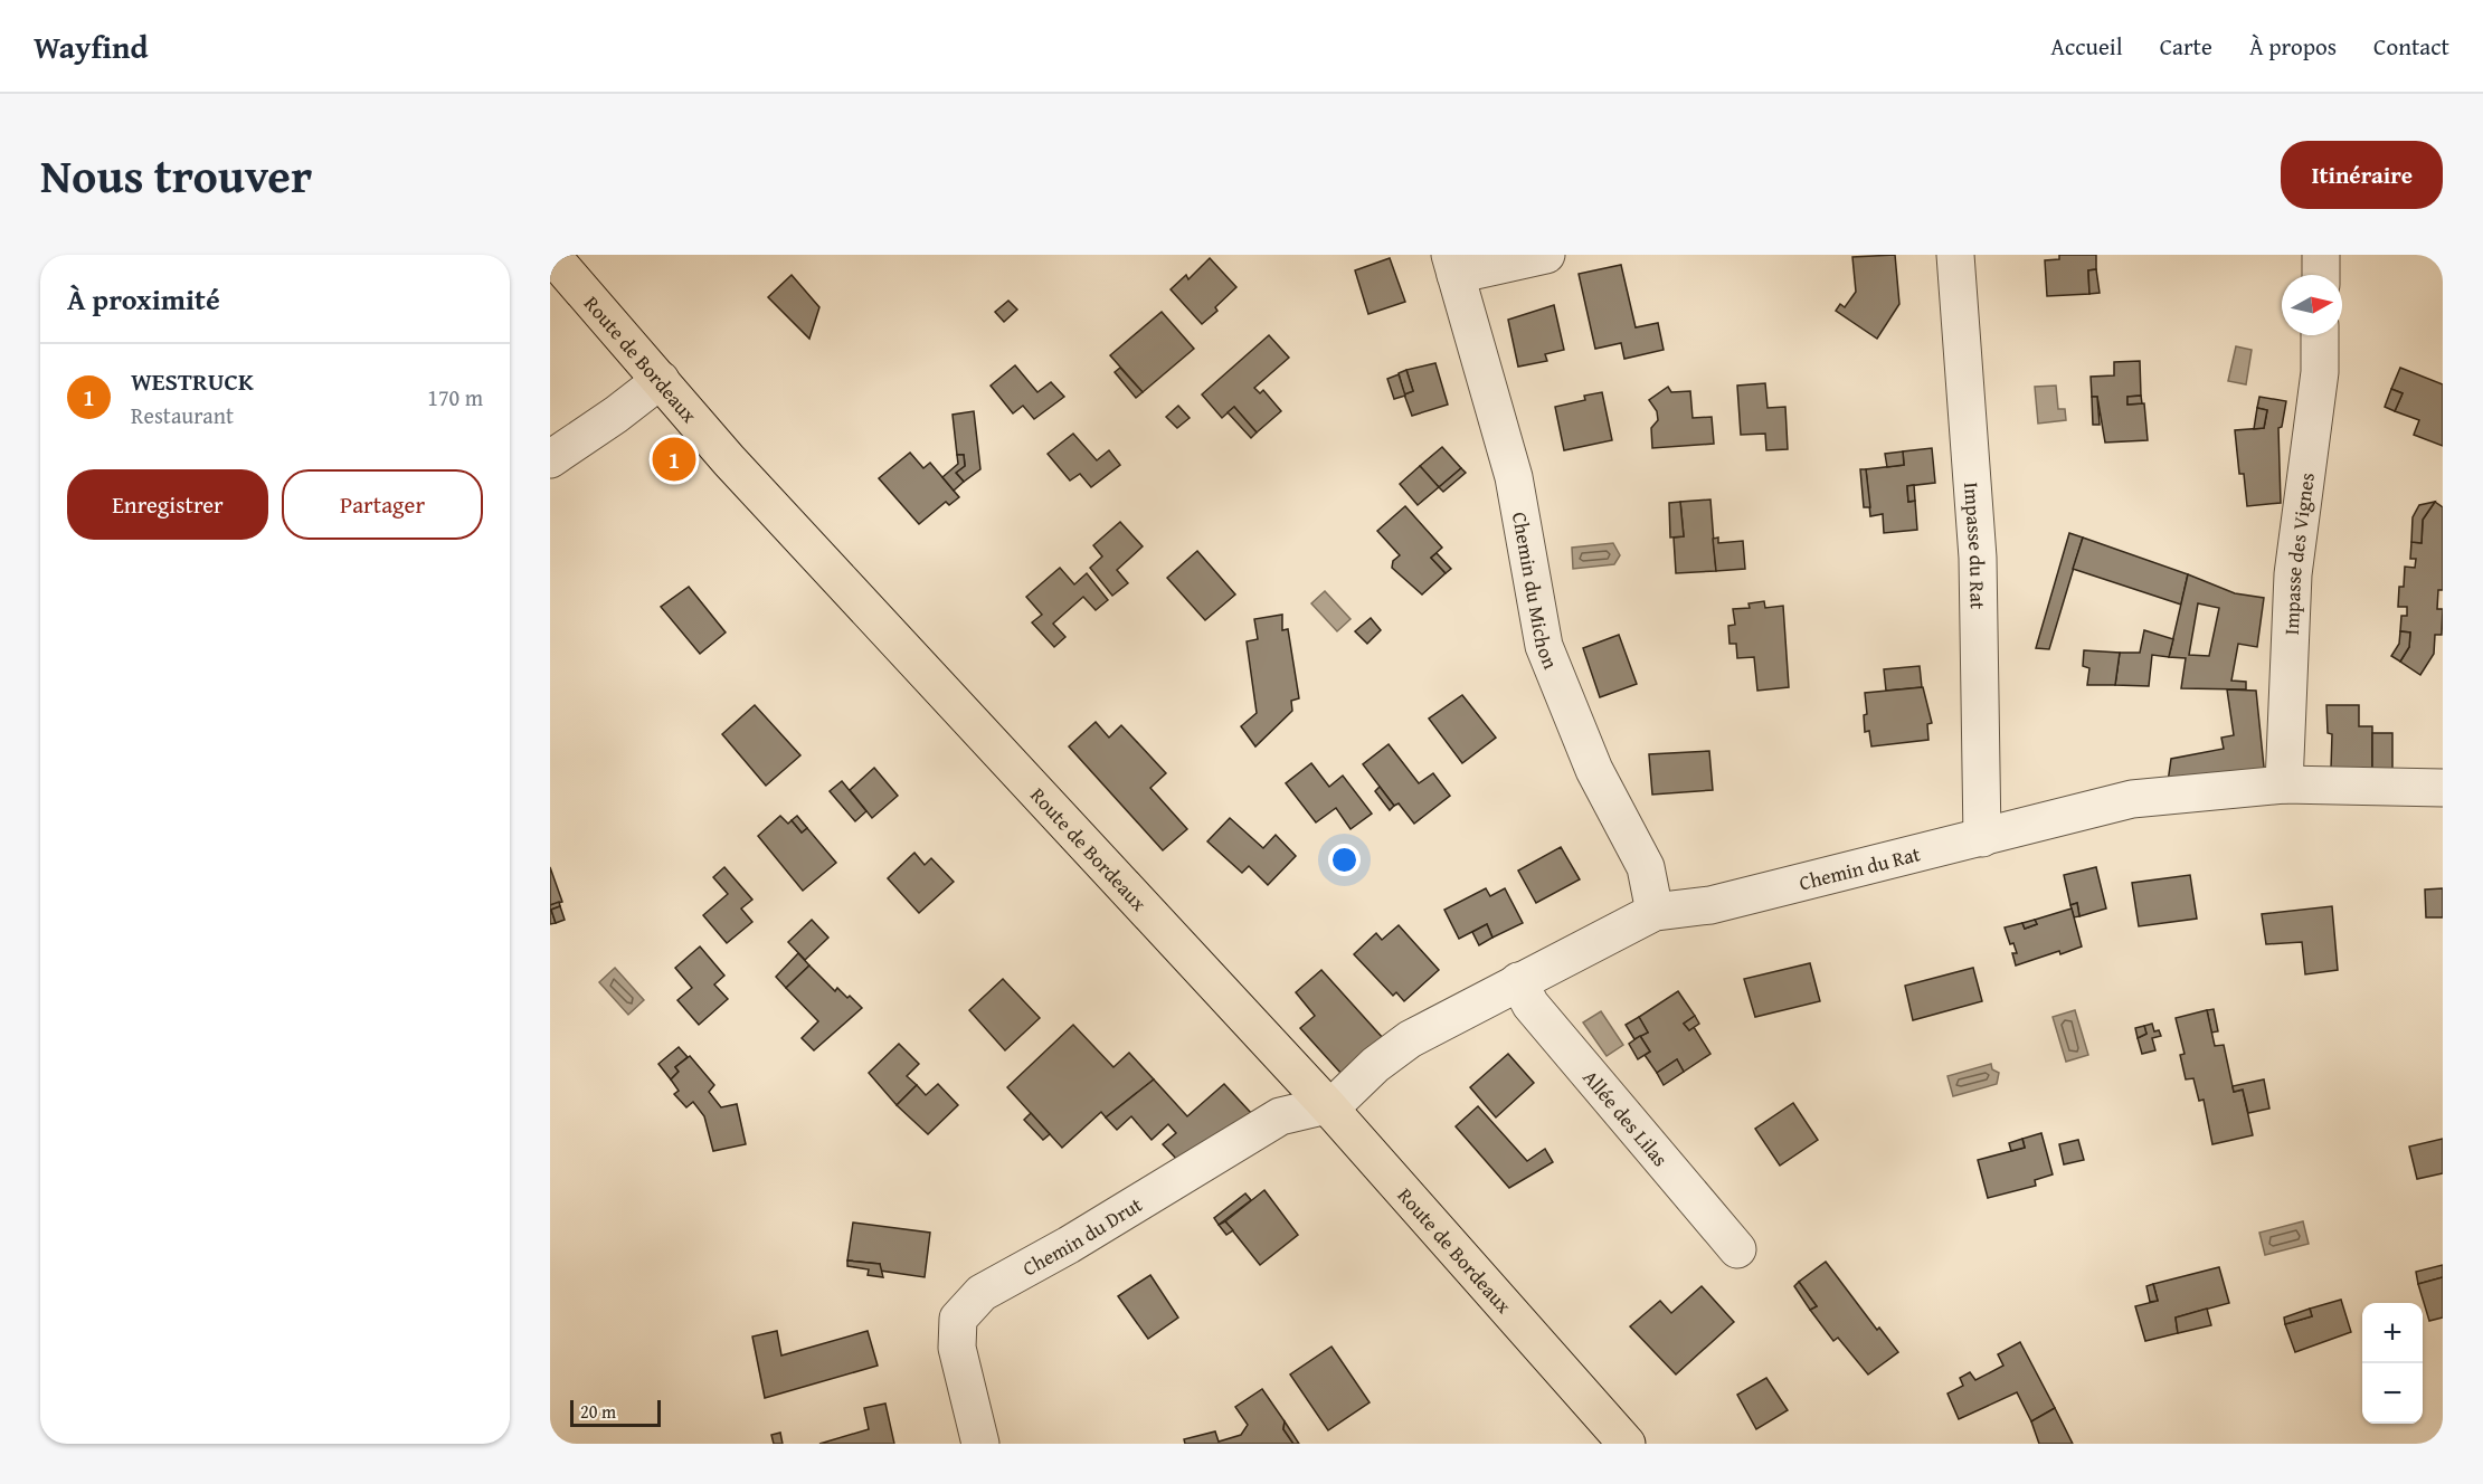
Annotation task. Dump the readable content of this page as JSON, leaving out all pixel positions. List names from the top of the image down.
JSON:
{
  "streets": {
    "main road": ["Route de Bordeaux"],
    "street": [
      "Impasse du Rat",
      "Impasse des Vignes",
      "Chemin du Michon",
      "Chemin du Rat",
      "Allée des Lilas",
      "Chemin du Drut"
    ]
  },
  "crossings": [
    ["Route de Bordeaux", "Chemin du Rat"],
    ["Route de Bordeaux", "Chemin du Drut"],
    ["Impasse du Rat", "Chemin du Rat"],
    ["Impasse des Vignes", "Chemin du Rat"],
    ["Chemin du Michon", "Chemin du Rat"],
    ["Chemin du Rat", "Allée des Lilas"],
    ["Chemin du Rat", "Chemin du Drut"]
  ],
  "scale_bar": "20 m",
  "north": "right",
  "page": {
    "header": "Wayfind",
    "nav": [
      "Accueil",
      "Carte",
      "À propos",
      "Contact"
    ],
    "title": "Nous trouver",
    "buttons": [
      "Itinéraire",
      ["Enregistrer", "Partager"]
    ],
    "heading": "À proximité",
    "list": [
      {
        "mark": "1",
        "name": "WESTRUCK",
        "note": "Restaurant",
        "value": "170 m"
      }
    ],
    "pins": "1",
    "map_buttons": ["+", "−"],
    "scale": "20 m"
  }
}
